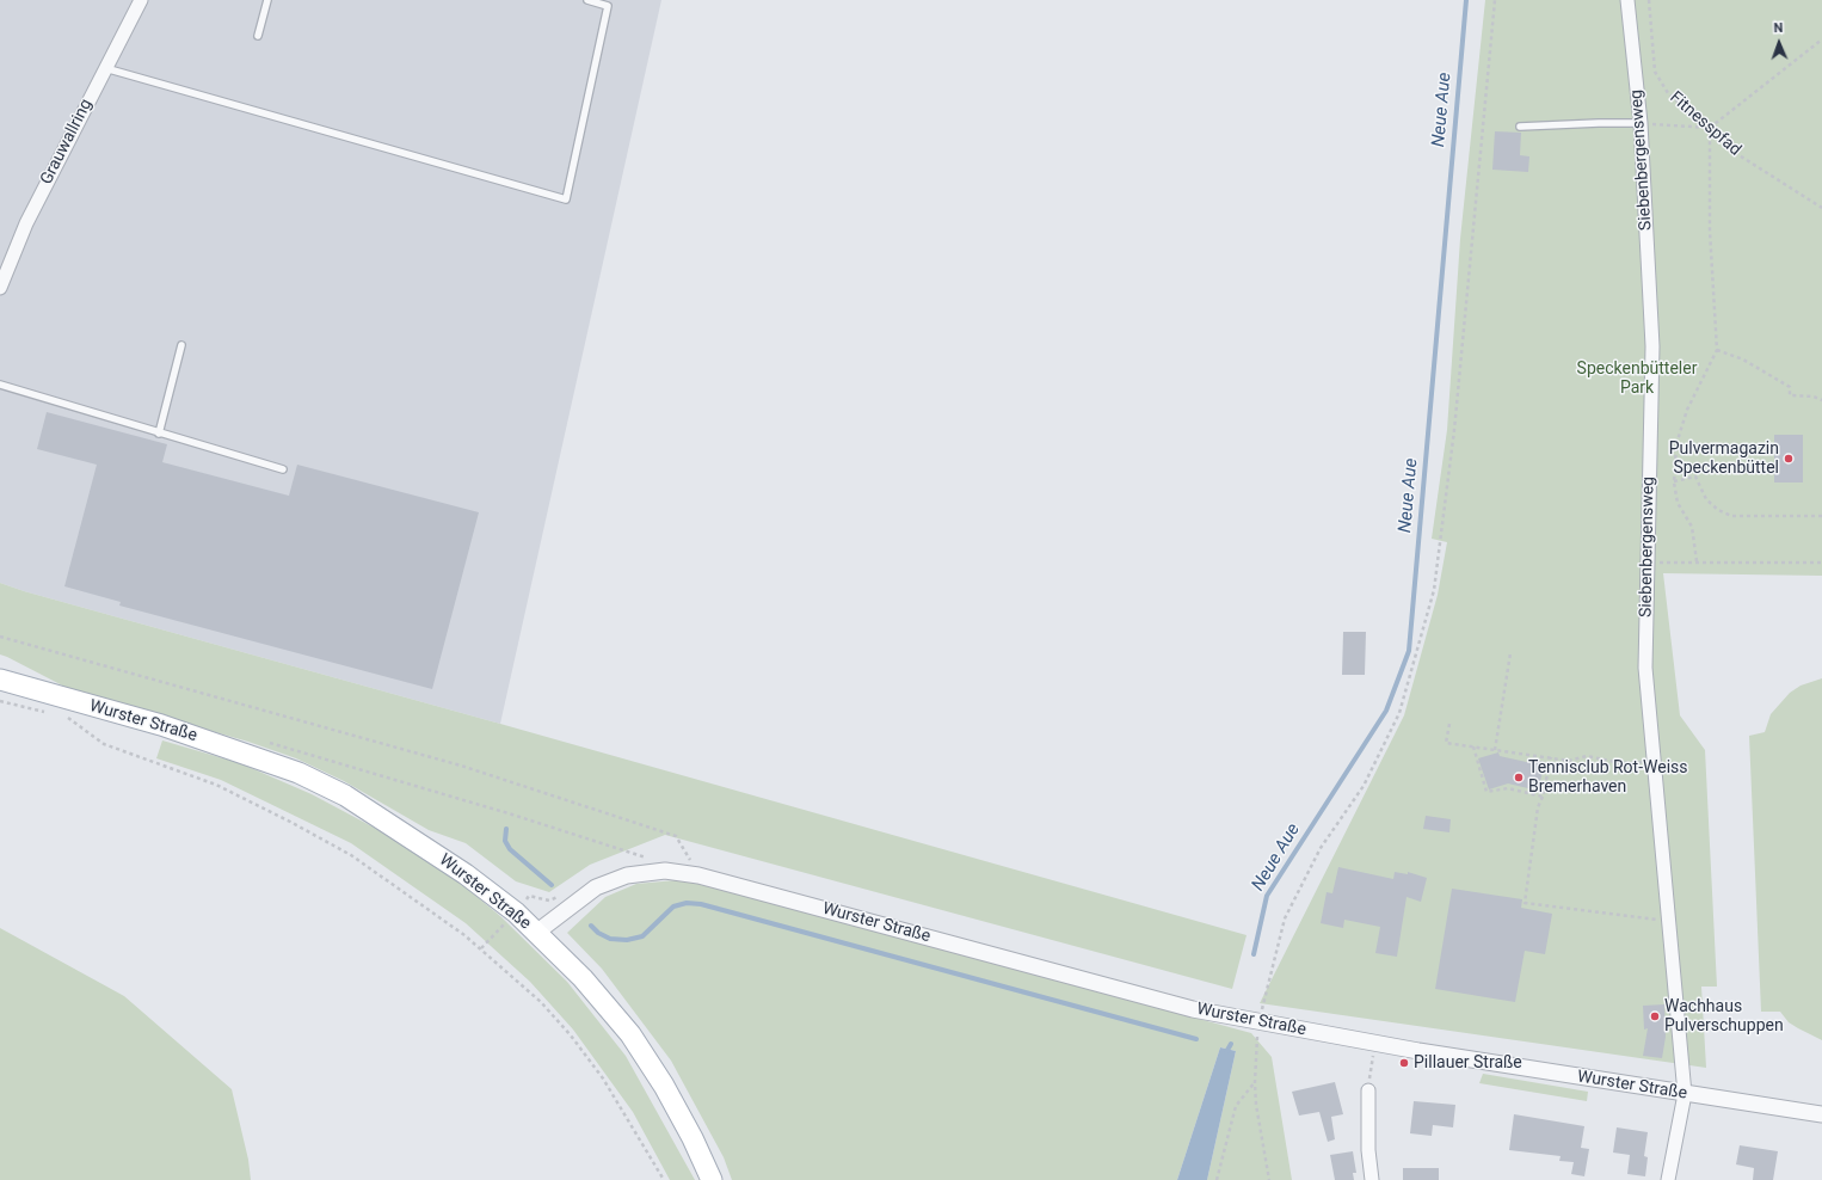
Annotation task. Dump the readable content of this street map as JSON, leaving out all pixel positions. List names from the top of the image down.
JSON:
{
  "streets": {
    "main road": ["Wurster Straße"],
    "street": ["Grauwallring", "Siebenbergensweg"],
    "path": ["Fitnesspfad"]
  },
  "crossings": [
    ["Siebenbergensweg", "Wurster Straße"]
  ],
  "water": ["Neue Aue"],
  "parks": ["Speckenbütteler Park"],
  "places": [
    "Pulvermagazin Speckenbüttel",
    "Tennisclub Rot-Weiss Bremerhaven",
    "Wachhaus Pulverschuppen",
    "Pillauer Straße"
  ],
  "north": "top"
}
